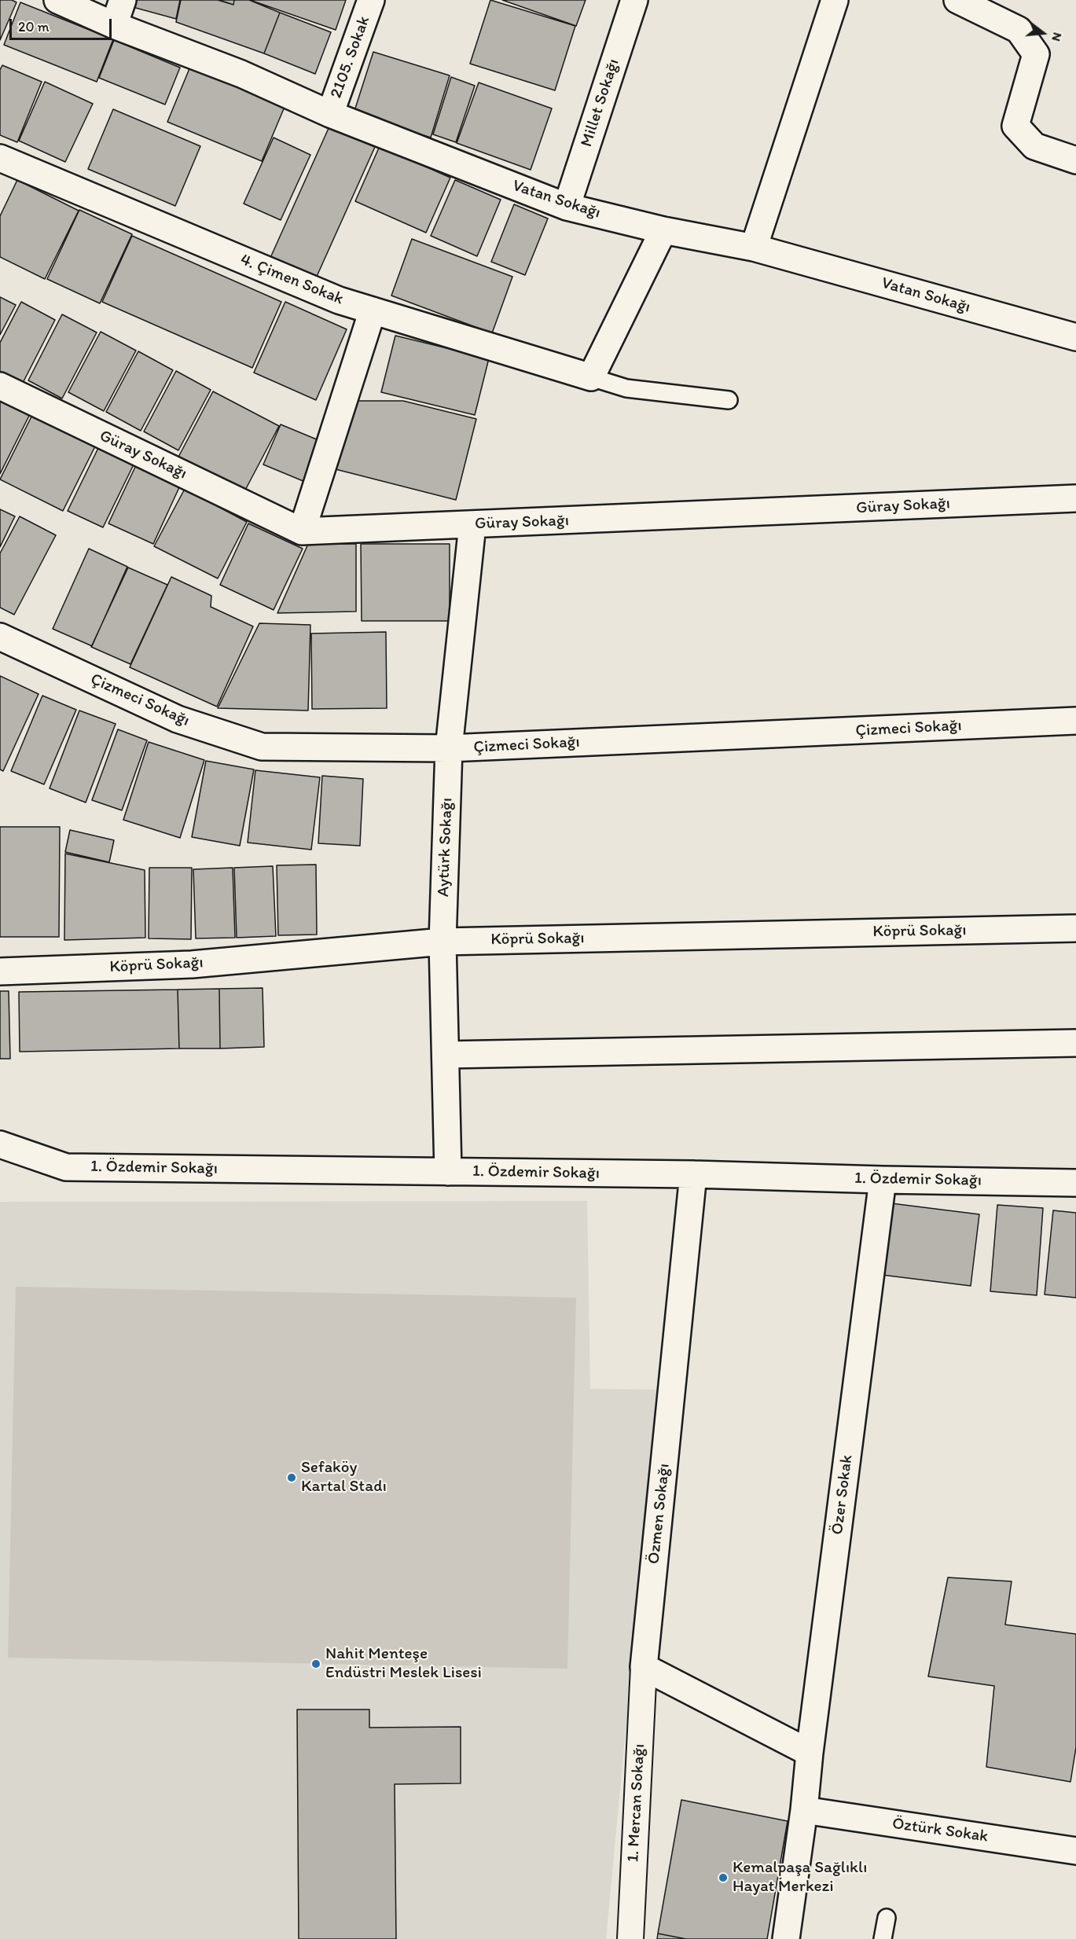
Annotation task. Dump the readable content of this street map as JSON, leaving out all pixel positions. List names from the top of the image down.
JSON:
{
  "streets": {
    "street": [
      "2105. Sokak",
      "Millet Sokağı",
      "Vatan Sokağı",
      "4. Çimen Sokak",
      "Güray Sokağı",
      "Çizmeci Sokağı",
      "Aytürk Sokağı",
      "Köprü Sokağı",
      "1. Özdemir Sokağı",
      "Özer Sokak",
      "Özmen Sokağı",
      "1. Mercan Sokağı",
      "Öztürk Sokak"
    ]
  },
  "crossings": [
    ["2105. Sokak", "Vatan Sokağı"],
    ["Millet Sokağı", "Vatan Sokağı"],
    ["Güray Sokağı", "Aytürk Sokağı"],
    ["Çizmeci Sokağı", "Aytürk Sokağı"],
    ["Aytürk Sokağı", "Köprü Sokağı"],
    ["Aytürk Sokağı", "1. Özdemir Sokağı"],
    ["1. Özdemir Sokağı", "Özer Sokak"],
    ["1. Özdemir Sokağı", "Özmen Sokağı"],
    ["Özer Sokak", "Öztürk Sokak"],
    ["Özmen Sokağı", "1. Mercan Sokağı"]
  ],
  "places": ["Sefaköy Kartal Stadı", "Nahit Menteşe Endüstri Meslek Lisesi", "Kemalpaşa Sağlıklı Hayat Merkezi"],
  "scale_bar": "20 m",
  "north": "right"
}
